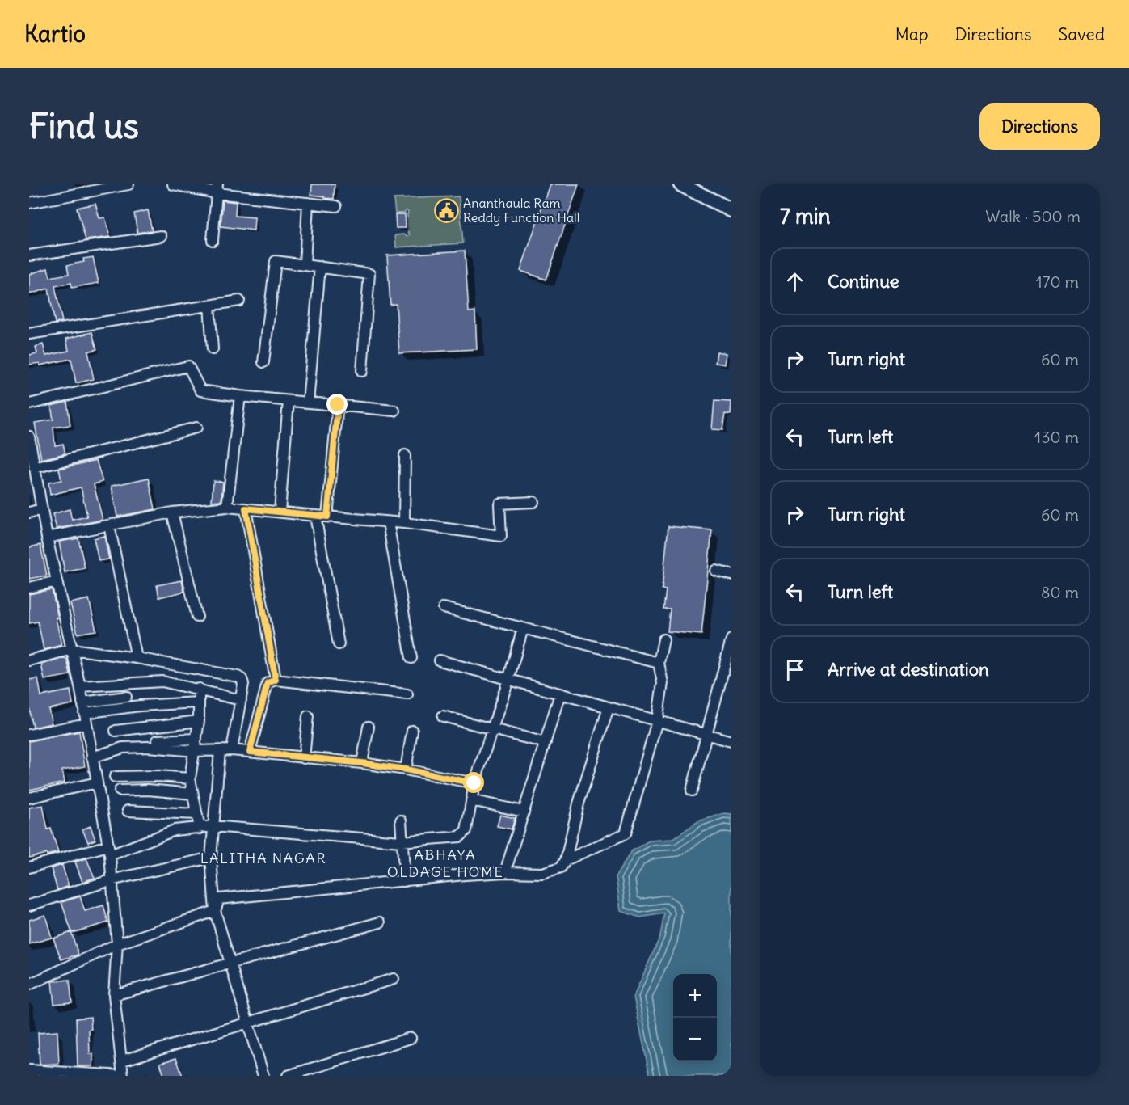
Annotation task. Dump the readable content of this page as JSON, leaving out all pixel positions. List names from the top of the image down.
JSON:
{
  "districts": ["ABHAYA OLDAGE HOME", "LALITHA NAGAR"],
  "places": {
    "public building": ["Ananthaula Ram Reddy Function Hall"]
  },
  "page": {
    "header": "Kartio",
    "nav": ["Map", "Directions", "Saved"],
    "buttons": "Directions",
    "title": "Find us",
    "heading": ["7 min", "Walk · 500 m"],
    "list": [
      ["Continue", "170 m"],
      ["Turn right", "60 m"],
      ["Turn left", "130 m"],
      ["Turn right", "60 m"],
      ["Turn left", "80 m"],
      "Arrive at destination"
    ],
    "map_buttons": ["+", "−"]
  }
}
